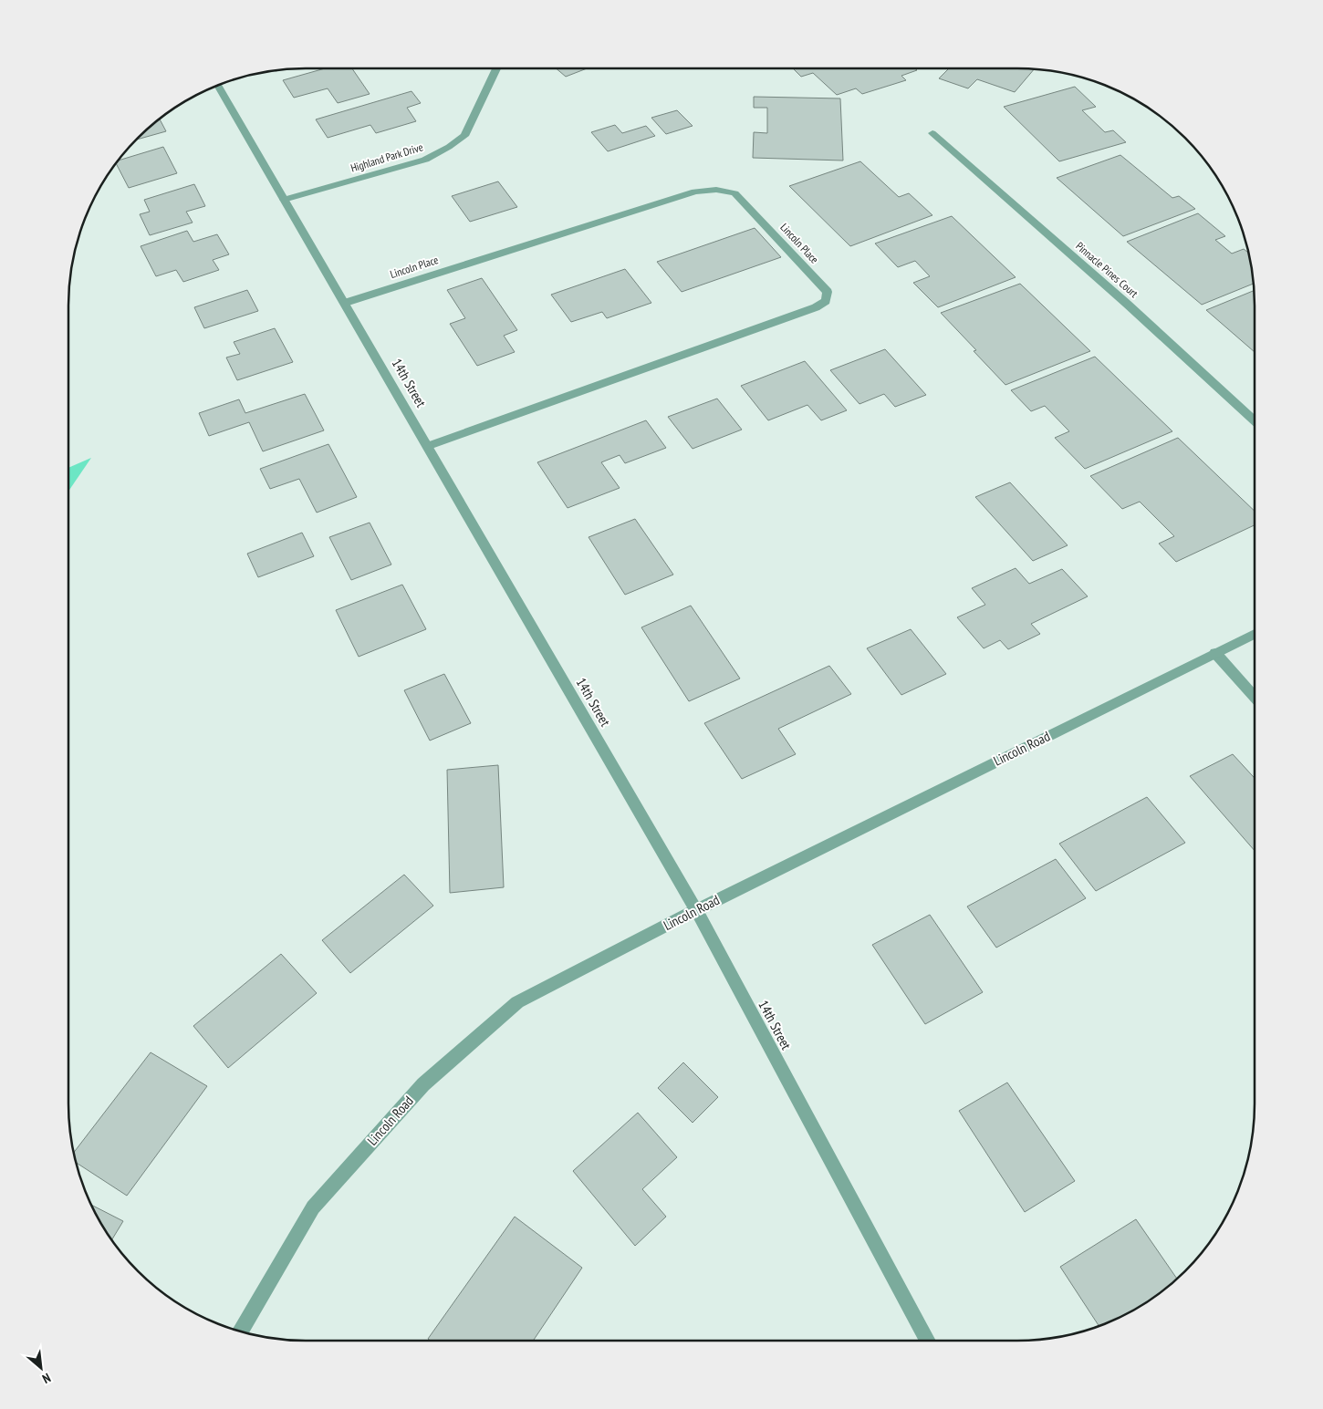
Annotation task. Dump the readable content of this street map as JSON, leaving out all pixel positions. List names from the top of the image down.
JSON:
{
  "streets": {
    "street": [
      "Highland Park Drive",
      "Lincoln Place",
      "Pinnacle Pines Court",
      "14th Street",
      "Lincoln Road"
    ]
  },
  "crossings": [
    ["Highland Park Drive", "14th Street"],
    ["Lincoln Place", "14th Street"],
    ["14th Street", "Lincoln Road"]
  ],
  "north": "bottom right"
}
